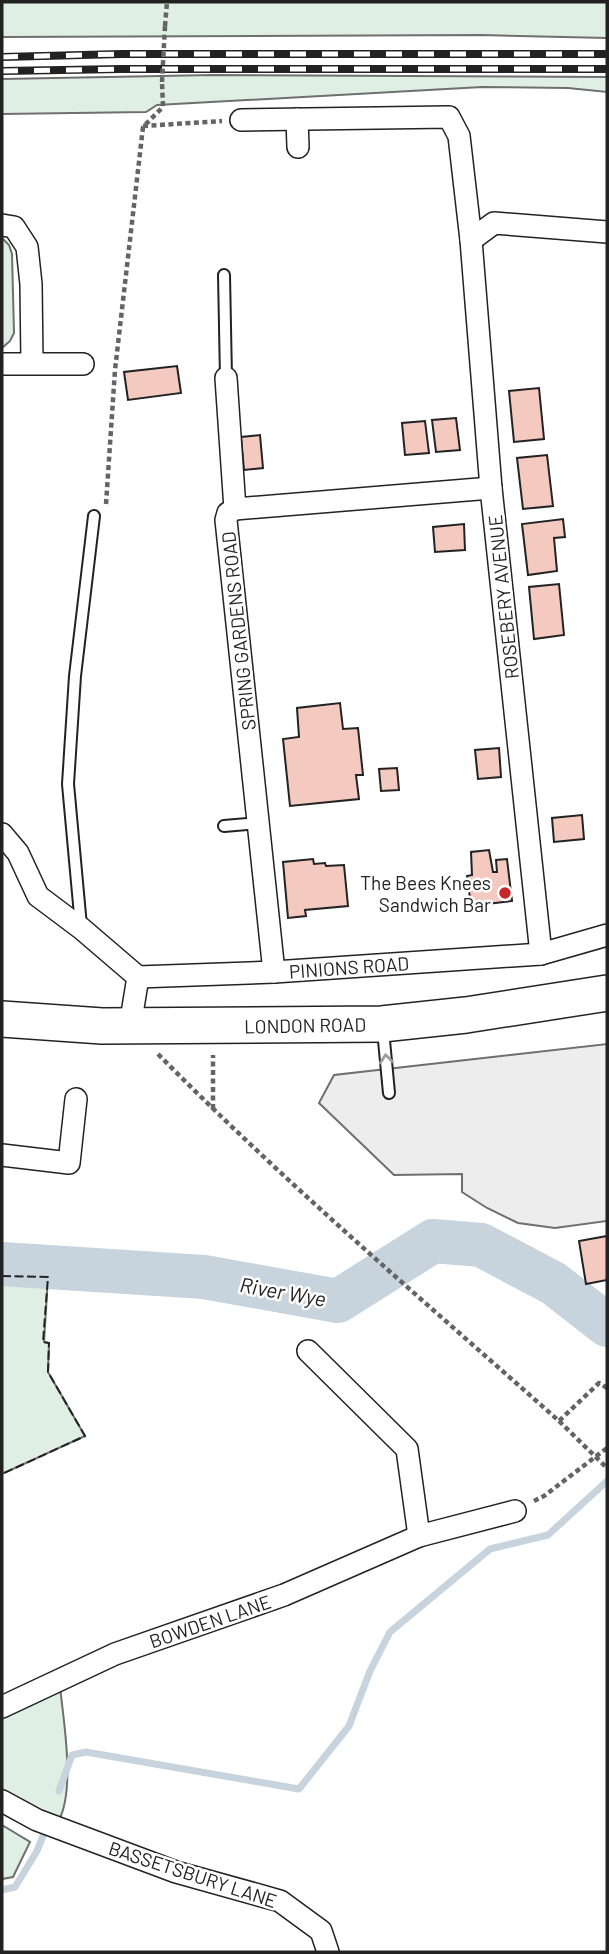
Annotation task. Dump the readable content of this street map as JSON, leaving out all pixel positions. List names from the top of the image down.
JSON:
{
  "streets": {
    "main road": ["LONDON ROAD"],
    "street": [
      "ROSEBERY AVENUE",
      "SPRING GARDENS ROAD",
      "PINIONS ROAD",
      "BOWDEN LANE",
      "BASSETSBURY LANE"
    ]
  },
  "crossings": [
    ["ROSEBERY AVENUE", "SPRING GARDENS ROAD"],
    ["ROSEBERY AVENUE", "PINIONS ROAD"],
    ["SPRING GARDENS ROAD", "PINIONS ROAD"]
  ],
  "water": ["River Wye"],
  "places": ["The Bees Knees Sandwich Bar"]
}
